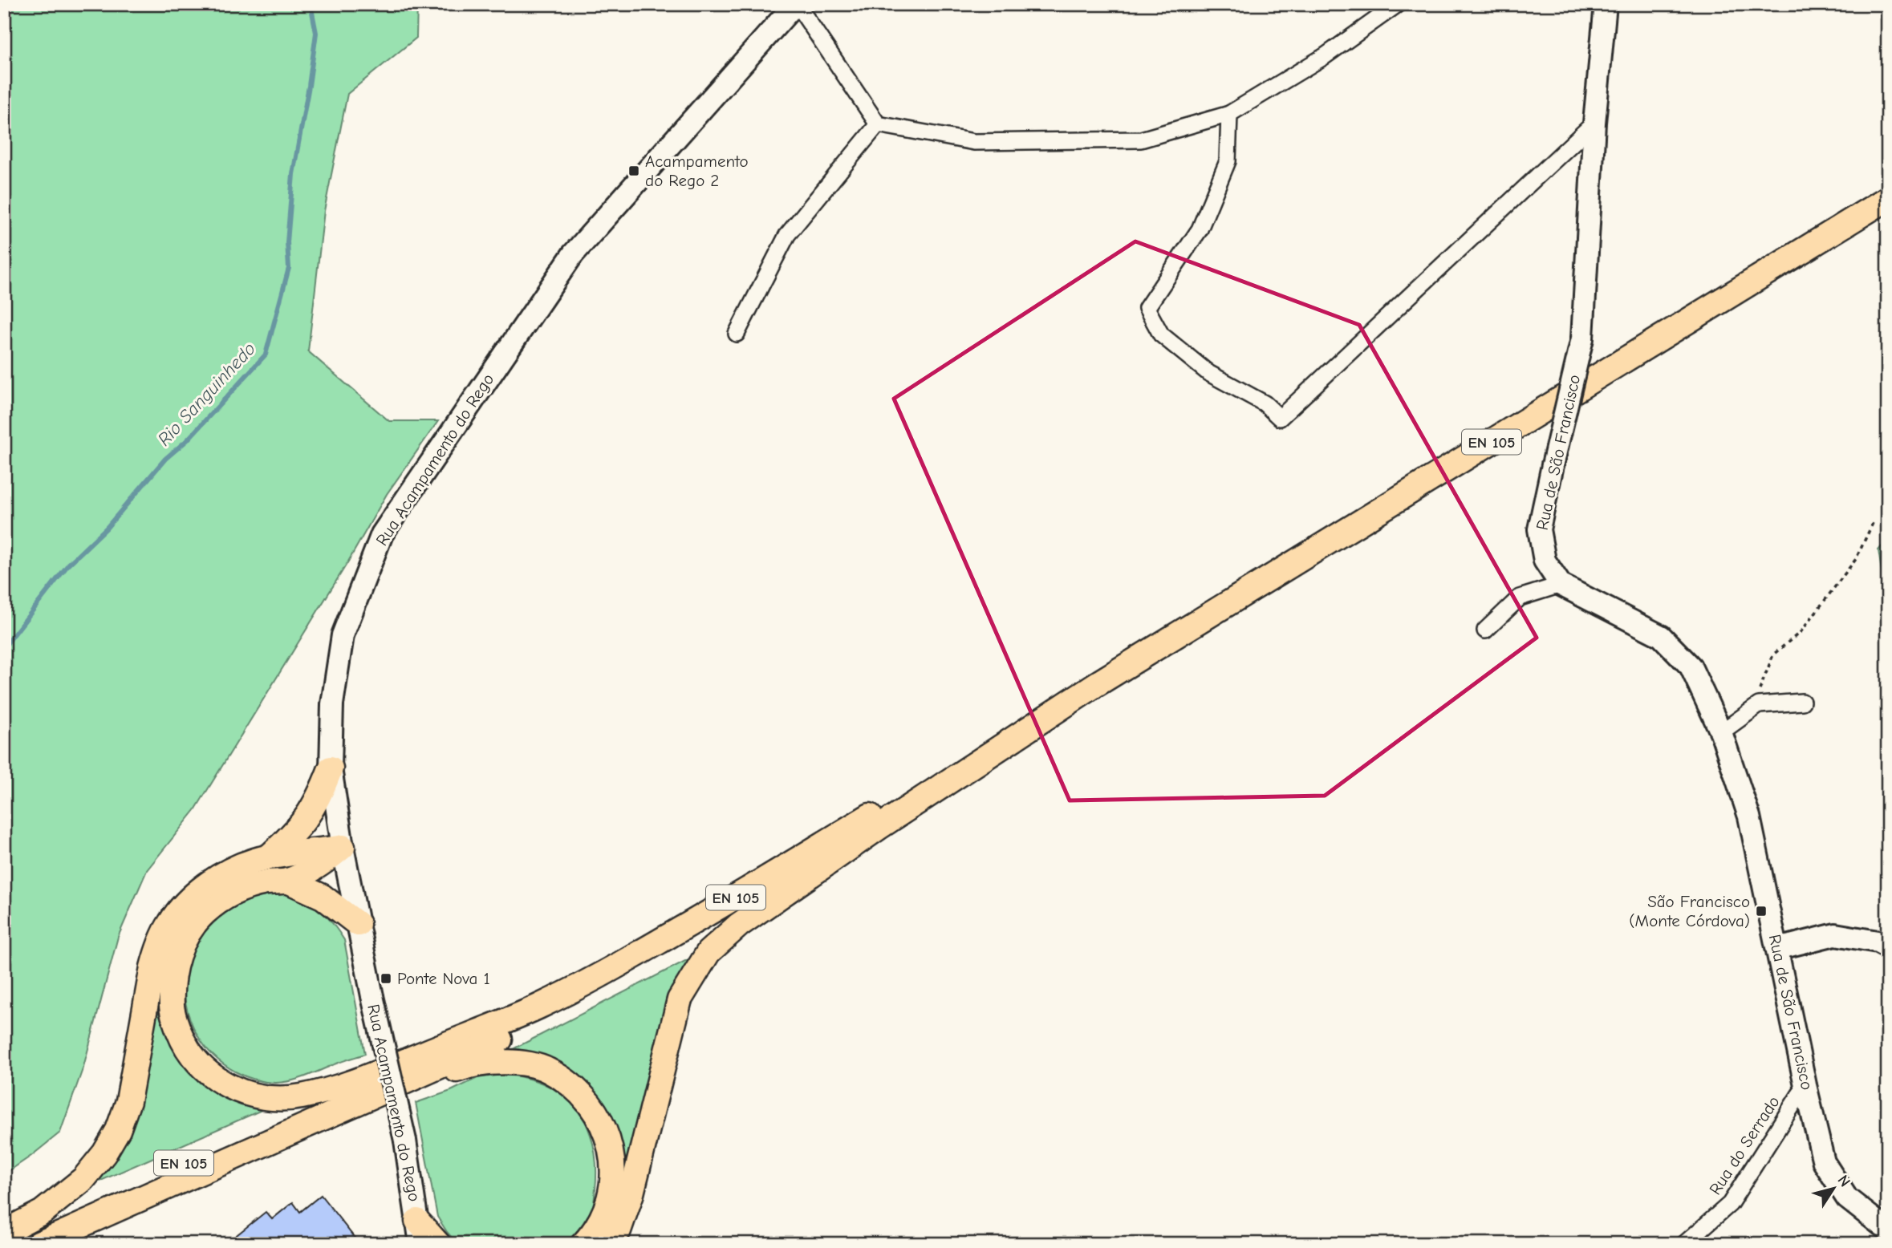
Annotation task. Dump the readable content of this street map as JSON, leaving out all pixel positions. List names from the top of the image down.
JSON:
{
  "streets": {
    "main road": ["EN 105"],
    "street": ["Rua de São Francisco", "Rua Acampamento do Rego", "Rua do Serrado"]
  },
  "crossings": [
    ["Rua de São Francisco", "Rua do Serrado"]
  ],
  "water": ["Rio Sanguinhedo"],
  "places": {
    "transit": ["Acampamento do Rego 2", "São Francisco (Monte Córdova)", "Ponte Nova 1"]
  },
  "north": "top right"
}
